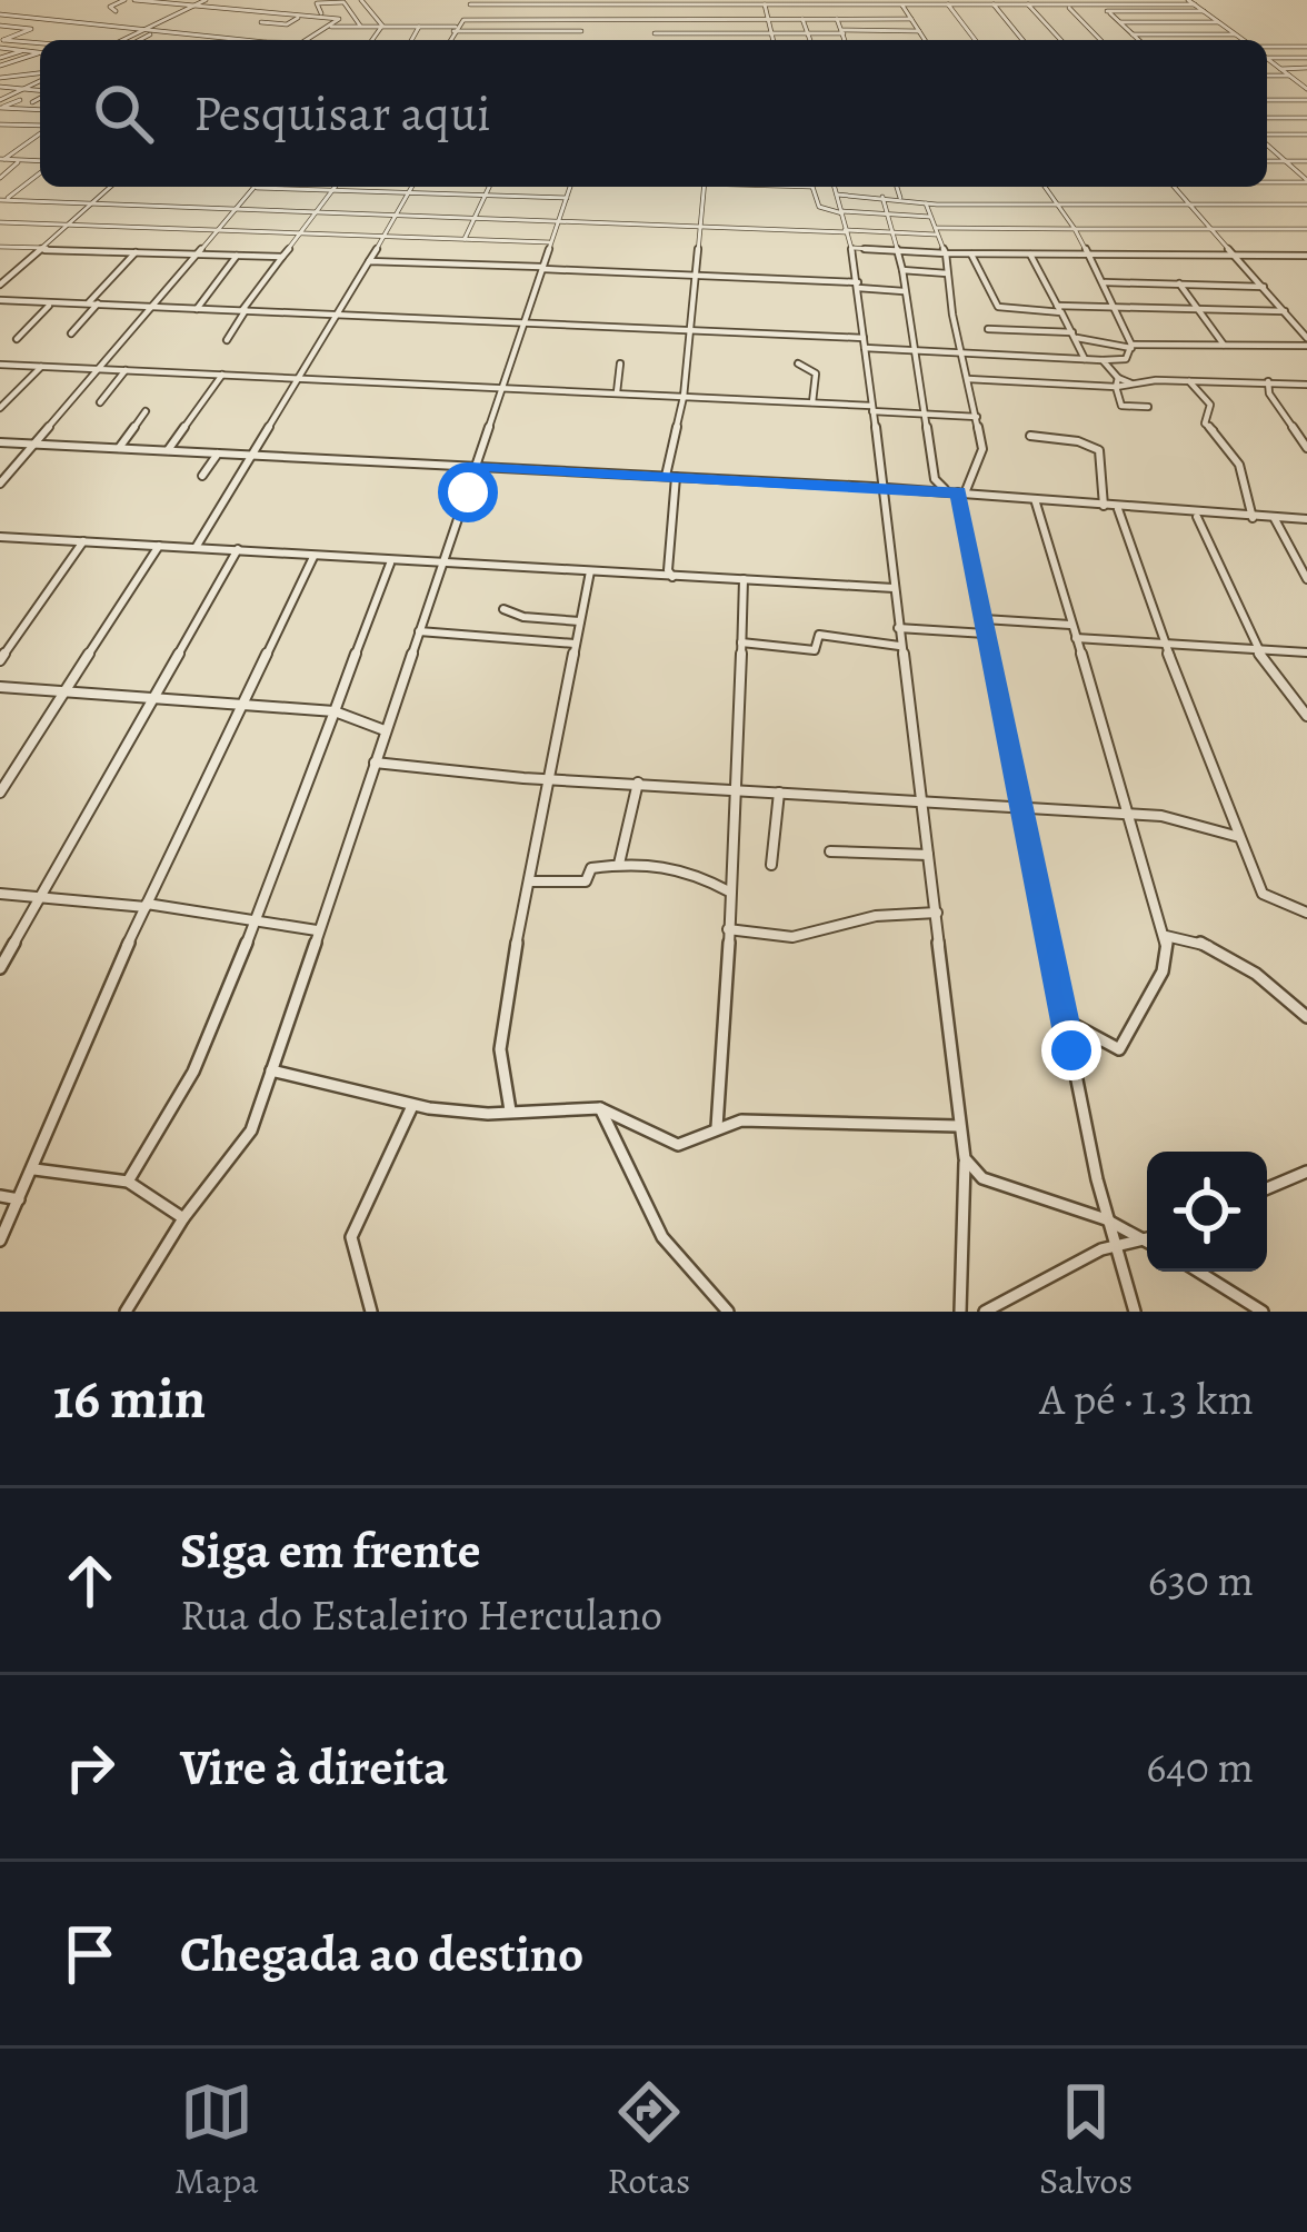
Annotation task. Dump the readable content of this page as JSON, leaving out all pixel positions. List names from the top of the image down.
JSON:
{
  "page": {
    "search": "Pesquisar aqui",
    "heading": ["16 min", "A pé · 1.3 km"],
    "list": [
      ["Siga em frente", "Rua do Estaleiro Herculano", "630 m"],
      ["Vire à direita", "640 m"],
      "Chegada ao destino"
    ],
    "nav": ["Mapa", "Rotas", "Salvos"]
  }
}
